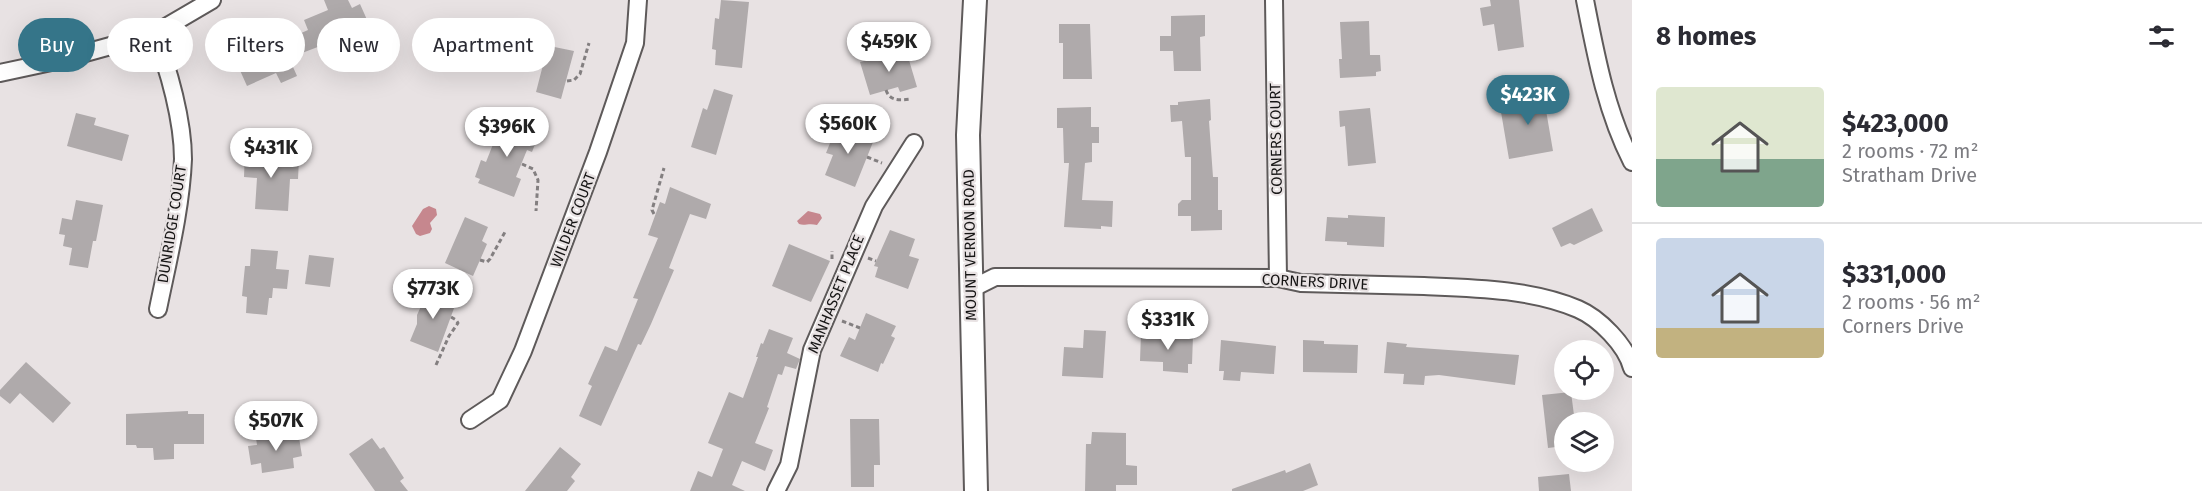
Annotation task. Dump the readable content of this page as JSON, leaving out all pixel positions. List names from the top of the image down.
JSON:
{
  "streets": {
    "main road": ["MOUNT VERNON ROAD"],
    "street": [
      "CORNERS COURT",
      "WILDER COURT",
      "DUNRIDGE COURT",
      "CORNERS DRIVE",
      "MANHASSET PLACE"
    ]
  },
  "crossings": [
    ["CORNERS COURT", "CORNERS DRIVE"],
    ["MOUNT VERNON ROAD", "CORNERS DRIVE"]
  ],
  "page": {
    "heading": "8 homes",
    "chip": [
      "Buy",
      "Rent",
      "Filters",
      "New",
      "Apartment"
    ],
    "price": [
      "$459K",
      "$423K",
      "$560K",
      "$396K",
      "$431K",
      "$773K",
      "$331K",
      "$507K"
    ],
    "list": [
      {
        "name": "$423,000",
        "note": "2 rooms · 72 m² · Stratham Drive"
      },
      {
        "name": "$331,000",
        "note": "2 rooms · 56 m² · Corners Drive"
      }
    ]
  }
}
